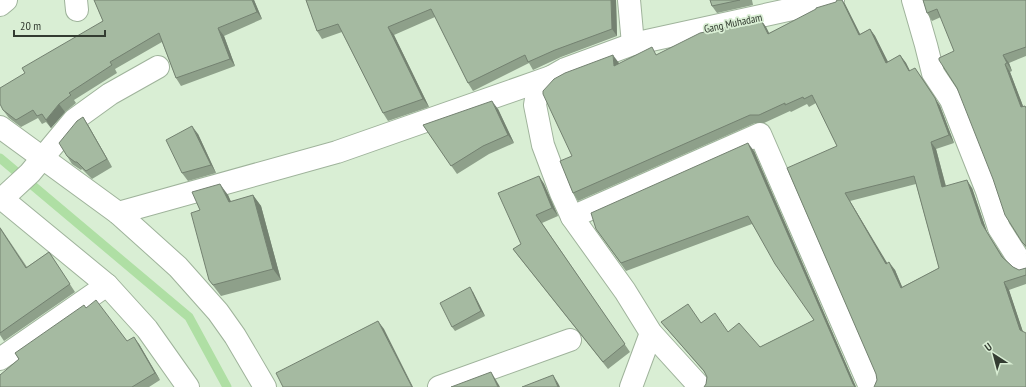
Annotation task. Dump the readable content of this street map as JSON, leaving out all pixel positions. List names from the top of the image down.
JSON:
{
  "streets": {
    "street": ["Gang Muhadam"]
  },
  "scale_bar": "20 m",
  "north": "top left"
}
